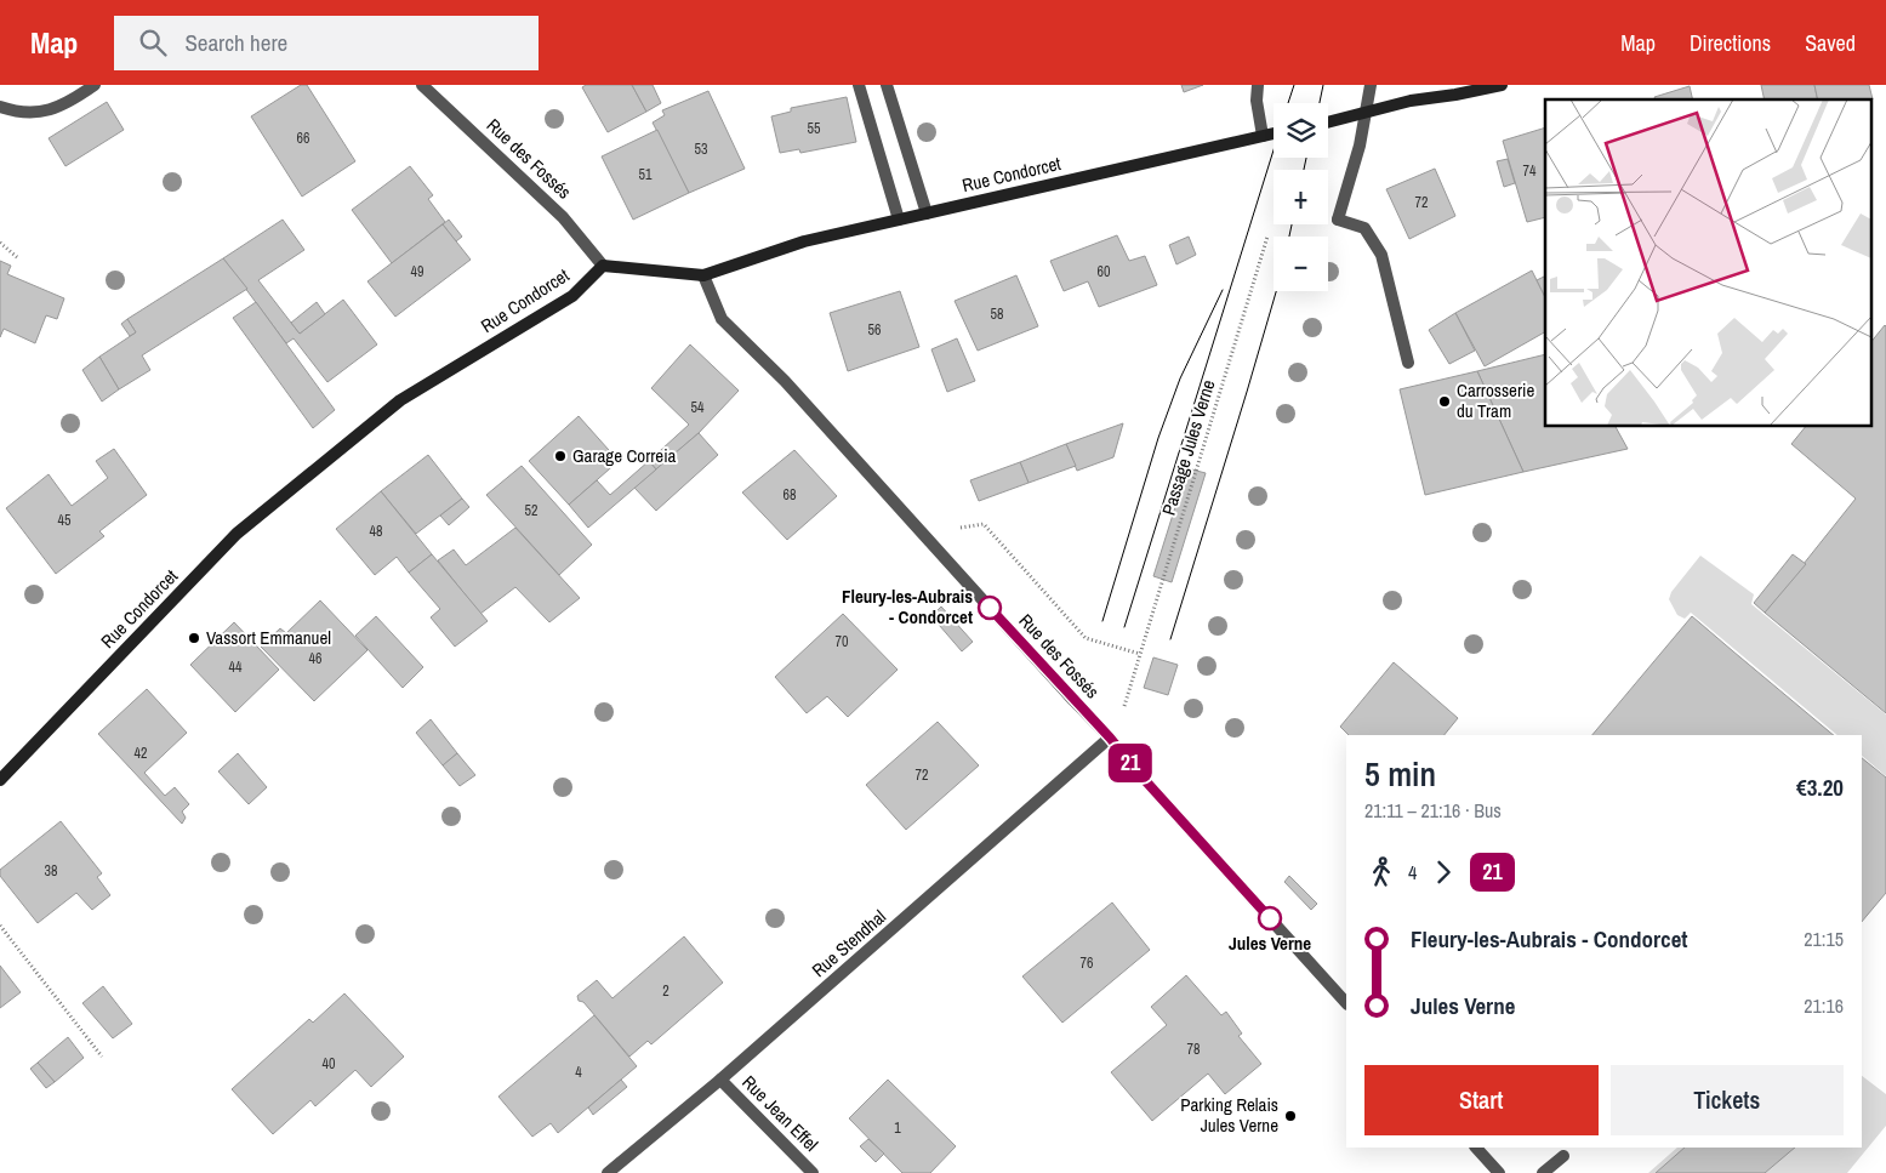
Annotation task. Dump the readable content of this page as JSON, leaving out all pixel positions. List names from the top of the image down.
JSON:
{
  "streets": {
    "street": [
      "Rue des Fossés",
      "Rue Condorcet",
      "Rue Stendhal",
      "Rue Jean Effel"
    ],
    "path": ["Passage Jules Verne"]
  },
  "crossings": [
    ["Rue des Fossés", "Rue Condorcet"],
    ["Rue des Fossés", "Rue Stendhal"],
    ["Rue Stendhal", "Rue Jean Effel"]
  ],
  "places": [
    "Carrosserie du Tram",
    "Garage Correia",
    "Fleury-les-Aubrais - Condorcet",
    "Vassort Emmanuel",
    "Jules Verne",
    "Parking Relais Jules Verne"
  ],
  "lines": ["bus line 21"],
  "house_numbers": [
    "55",
    "66",
    "53",
    "74",
    "51",
    "72",
    "49",
    "60",
    "58",
    "56",
    "54",
    "68",
    "52",
    "45",
    "48",
    "70",
    "46",
    "44",
    "42",
    "72",
    "38",
    "76",
    "2",
    "78",
    "40",
    "4",
    "1"
  ],
  "page": {
    "header": "Map",
    "search": "Search here",
    "nav": ["Map", "Directions", "Saved"],
    "on_map": "21",
    "map_buttons": ["+", "−"],
    "heading": ["5 min", "21:11 – 21:16 · Bus", "€3.20"],
    "legs": ["4", "21"],
    "list": [
      {
        "name": "Fleury-les-Aubrais - Condorcet",
        "value": "21:15"
      },
      {
        "name": "Jules Verne",
        "value": "21:16"
      }
    ],
    "buttons": ["Start", "Tickets"]
  }
}
